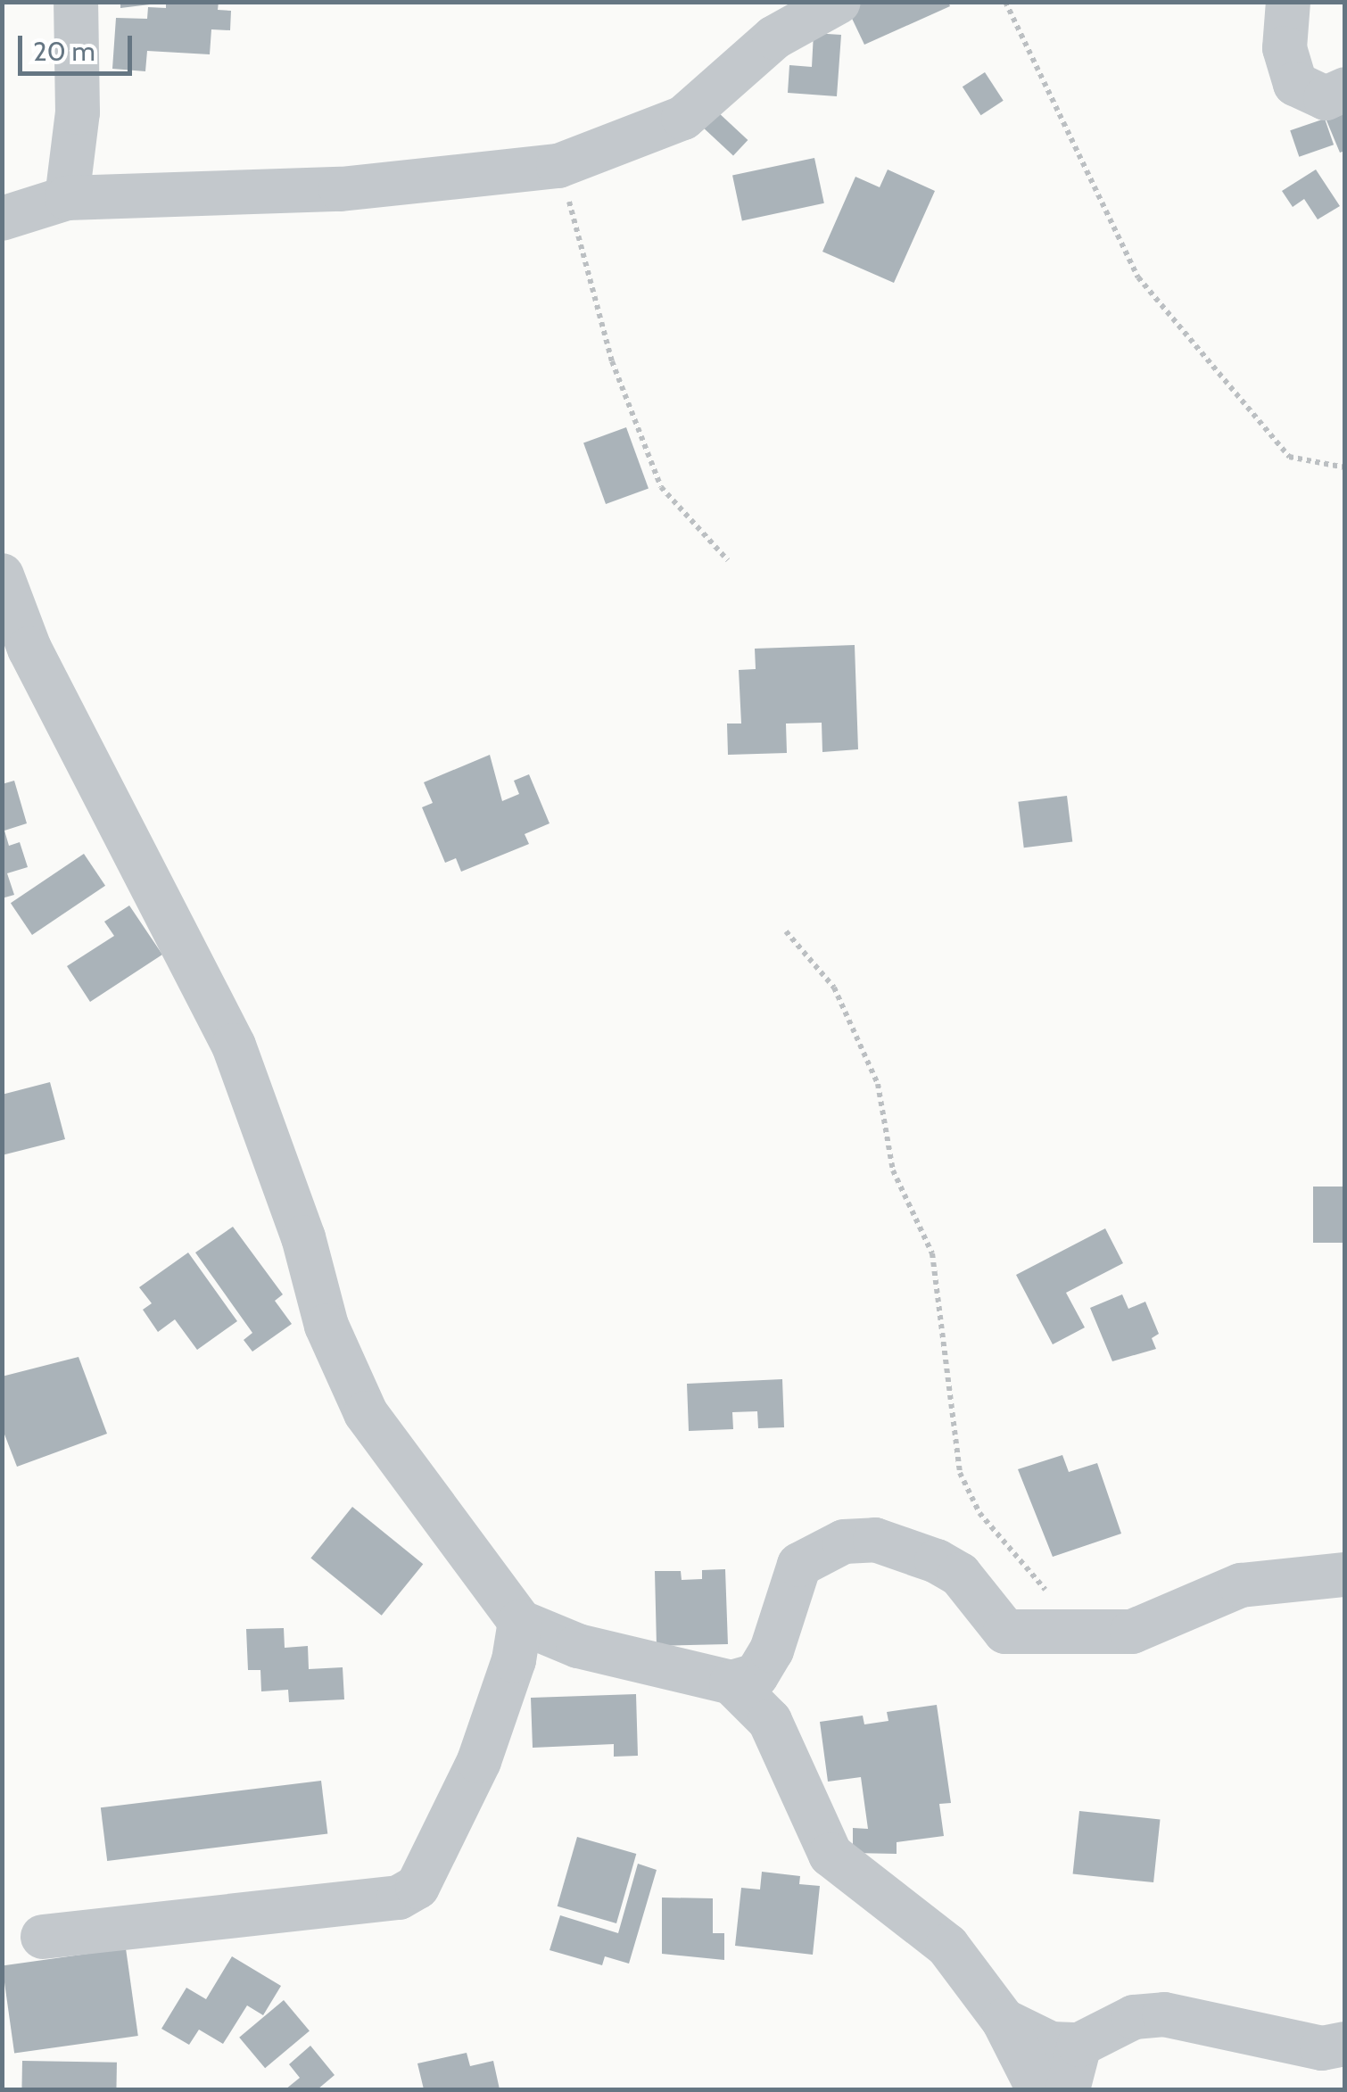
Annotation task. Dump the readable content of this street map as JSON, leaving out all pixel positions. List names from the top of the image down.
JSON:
{
  "scale_bar": "20 m"
}
